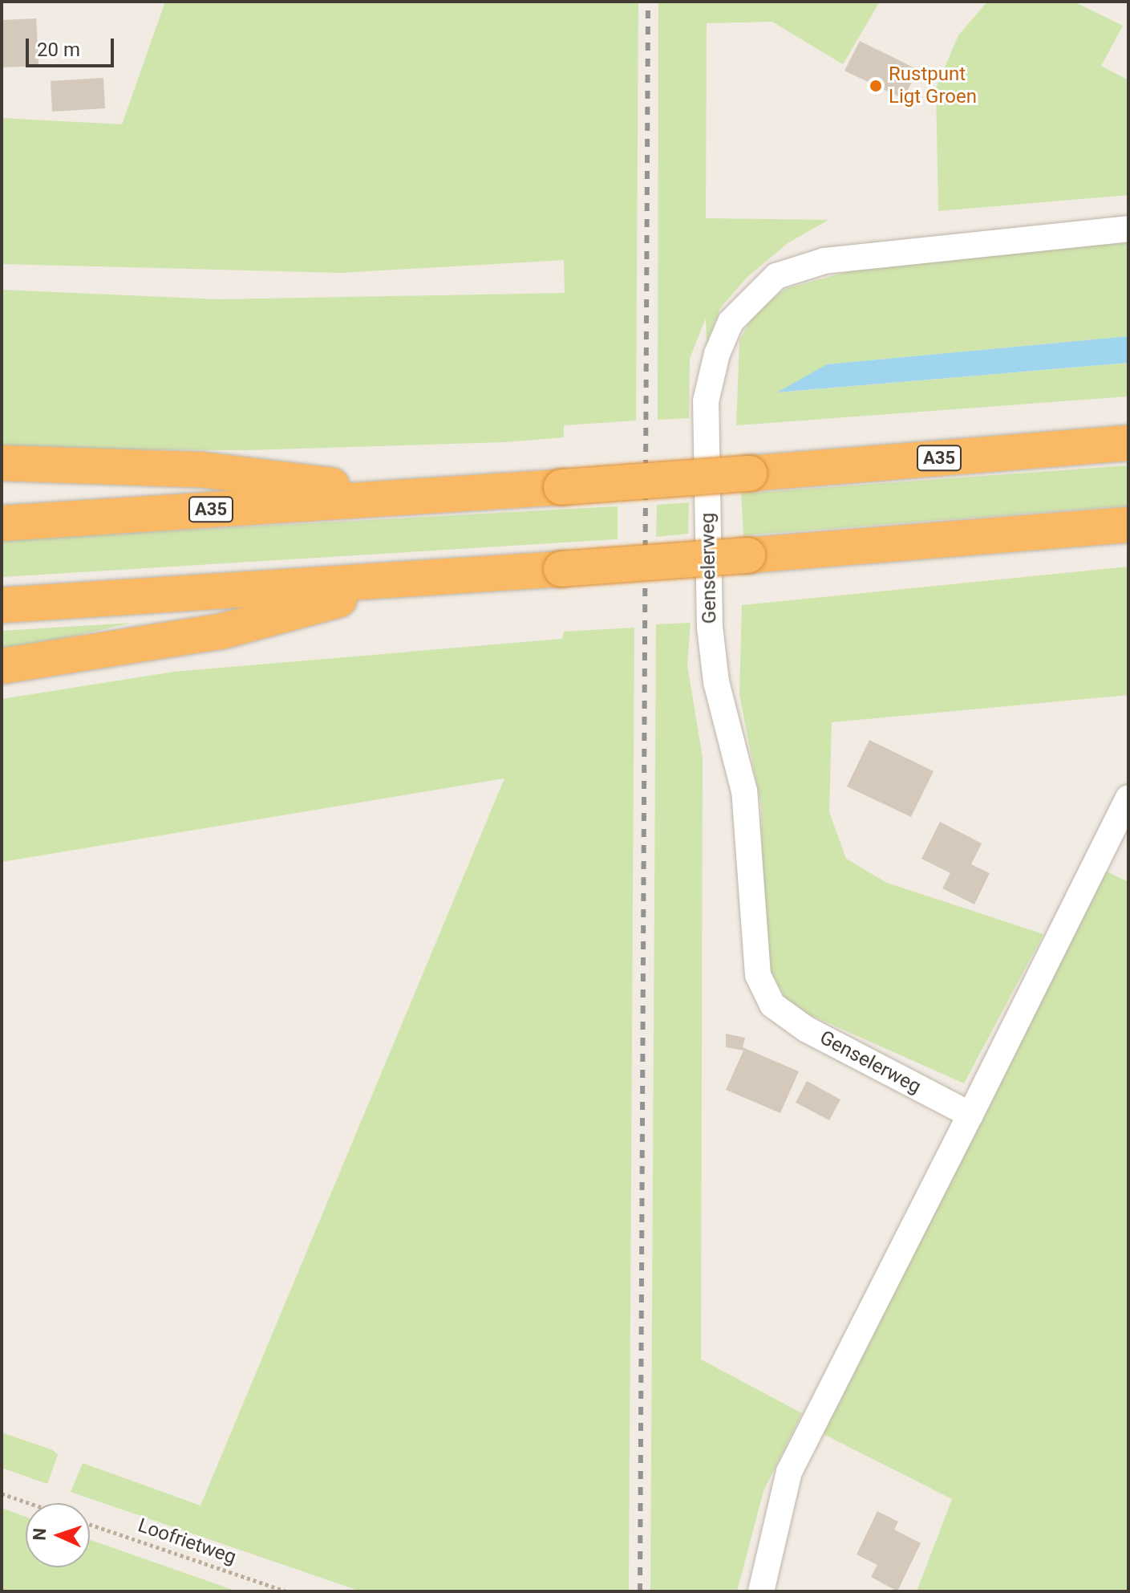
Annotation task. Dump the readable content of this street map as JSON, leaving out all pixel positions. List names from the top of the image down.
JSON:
{
  "streets": {
    "highway": ["A35"],
    "street": ["Genselerweg"],
    "path": ["Loofrietweg"]
  },
  "places": ["Rustpunt Ligt Groen"],
  "scale_bar": "20 m",
  "north": "left"
}
